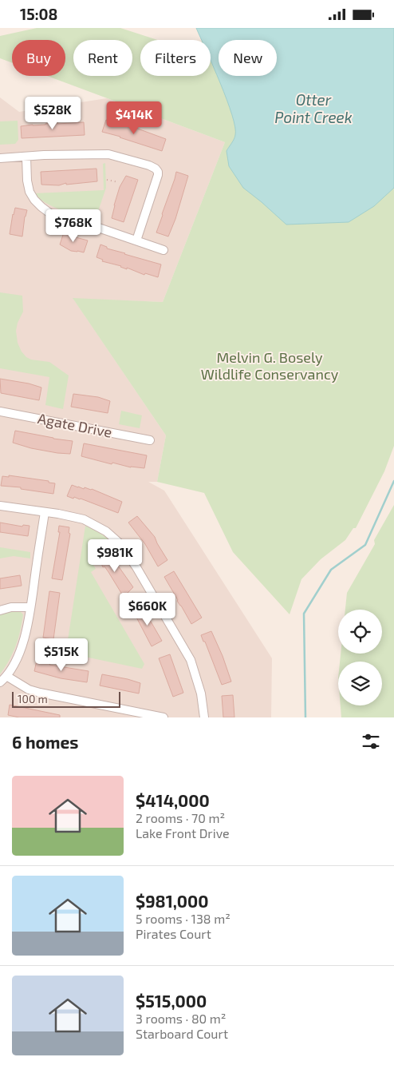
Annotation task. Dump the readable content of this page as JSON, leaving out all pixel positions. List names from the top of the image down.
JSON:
{
  "streets": {
    "street": ["Agate Drive"]
  },
  "water": ["Otter Point Creek"],
  "parks": ["Melvin G. Bosely Wildlife Conservancy"],
  "scale_bar": "100 m",
  "page": {
    "status": "15:08",
    "chip": [
      "Buy",
      "Rent",
      "Filters",
      "New"
    ],
    "price": [
      "$528K",
      "$414K",
      "$768K",
      "$981K",
      "$660K",
      "$515K"
    ],
    "scale": "100 m",
    "heading": "6 homes",
    "list": [
      {
        "name": "$414,000",
        "note": "2 rooms · 70 m² · Lake Front Drive"
      },
      {
        "name": "$981,000",
        "note": "5 rooms · 138 m² · Pirates Court"
      },
      {
        "name": "$515,000",
        "note": "3 rooms · 80 m² · Starboard Court"
      }
    ]
  }
}
